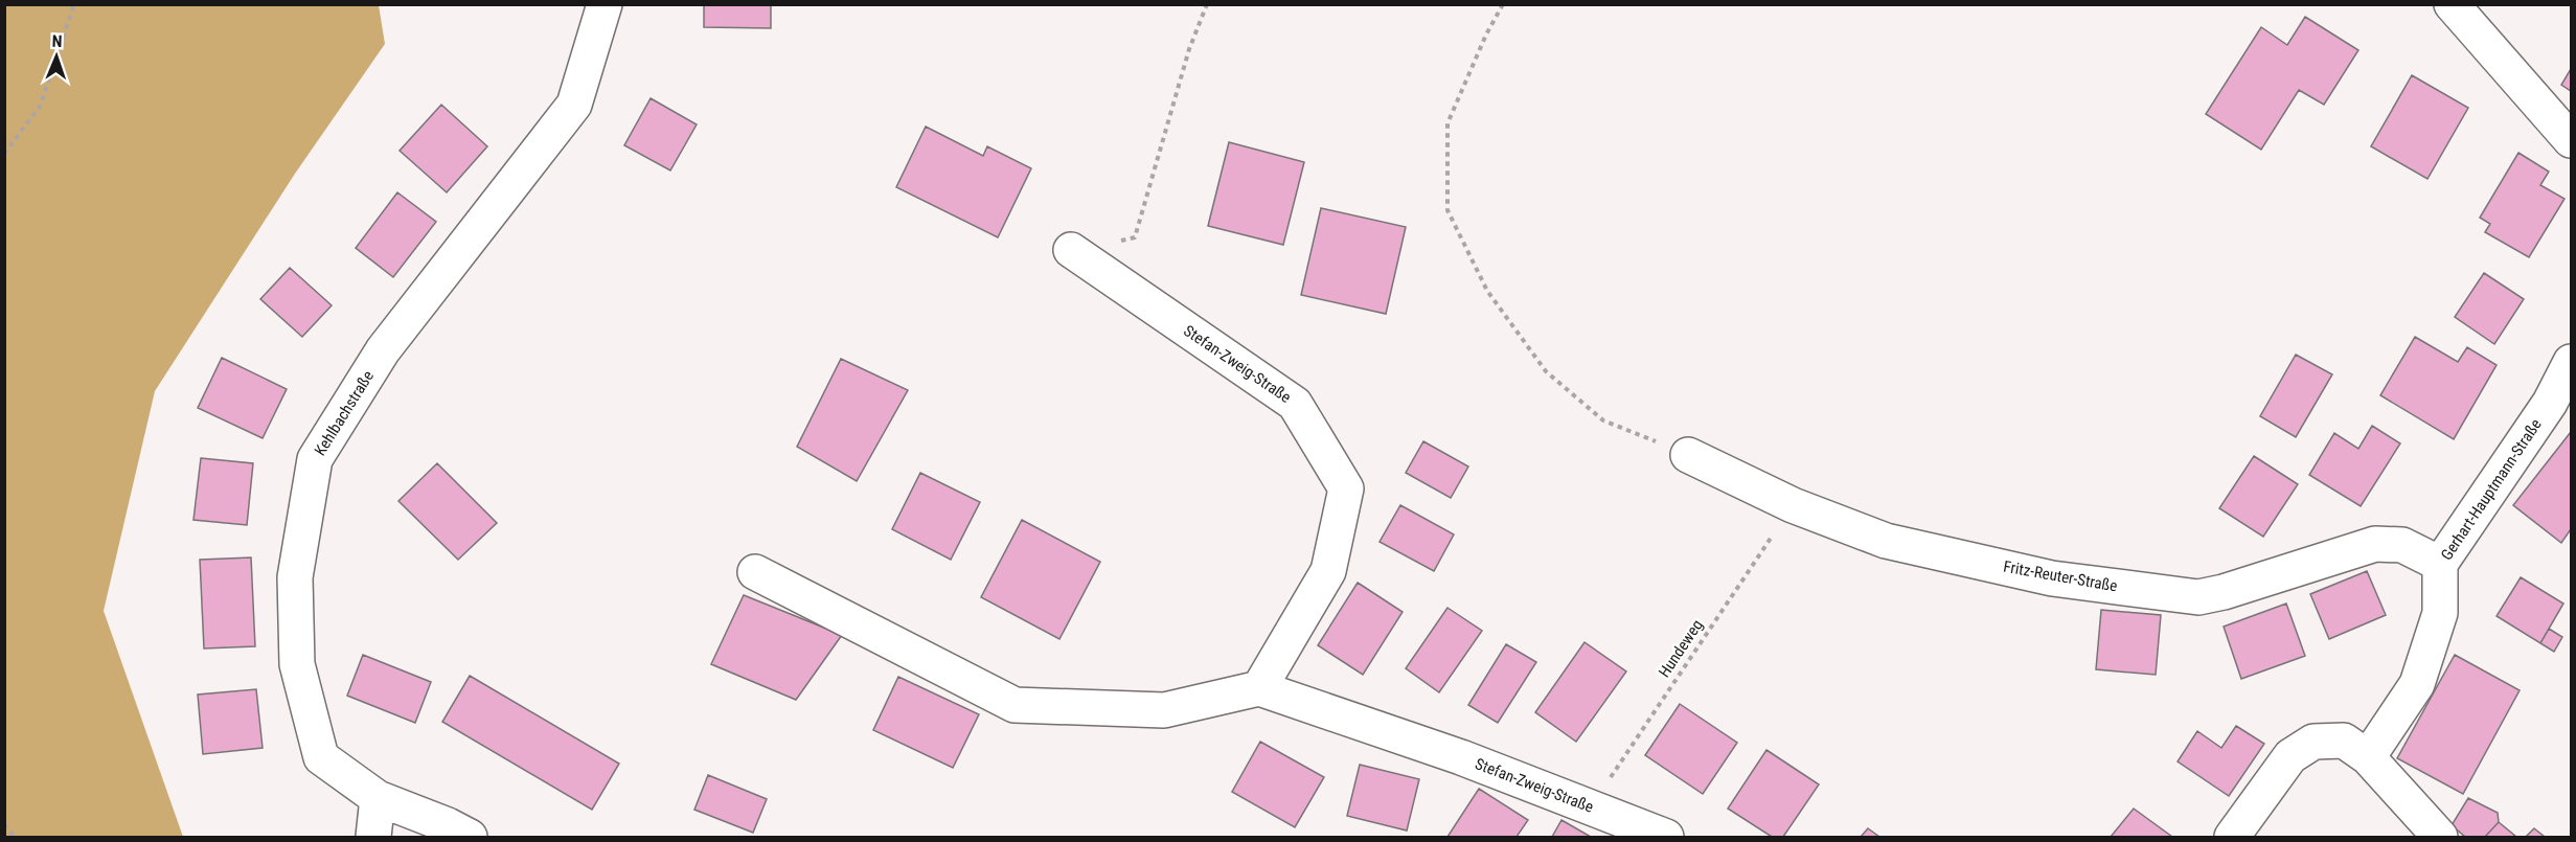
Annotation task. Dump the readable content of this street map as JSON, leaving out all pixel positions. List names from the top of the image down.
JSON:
{
  "streets": {
    "street": [
      "Stefan-Zweig-Straße",
      "Kehlbachstraße",
      "Gerhart-Hauptmann-Straße",
      "Fritz-Reuter-Straße"
    ],
    "path": ["Hundeweg"]
  },
  "crossings": [
    ["Stefan-Zweig-Straße", "Hundeweg"],
    ["Gerhart-Hauptmann-Straße", "Fritz-Reuter-Straße"],
    ["Fritz-Reuter-Straße", "Hundeweg"]
  ],
  "north": "top"
}
